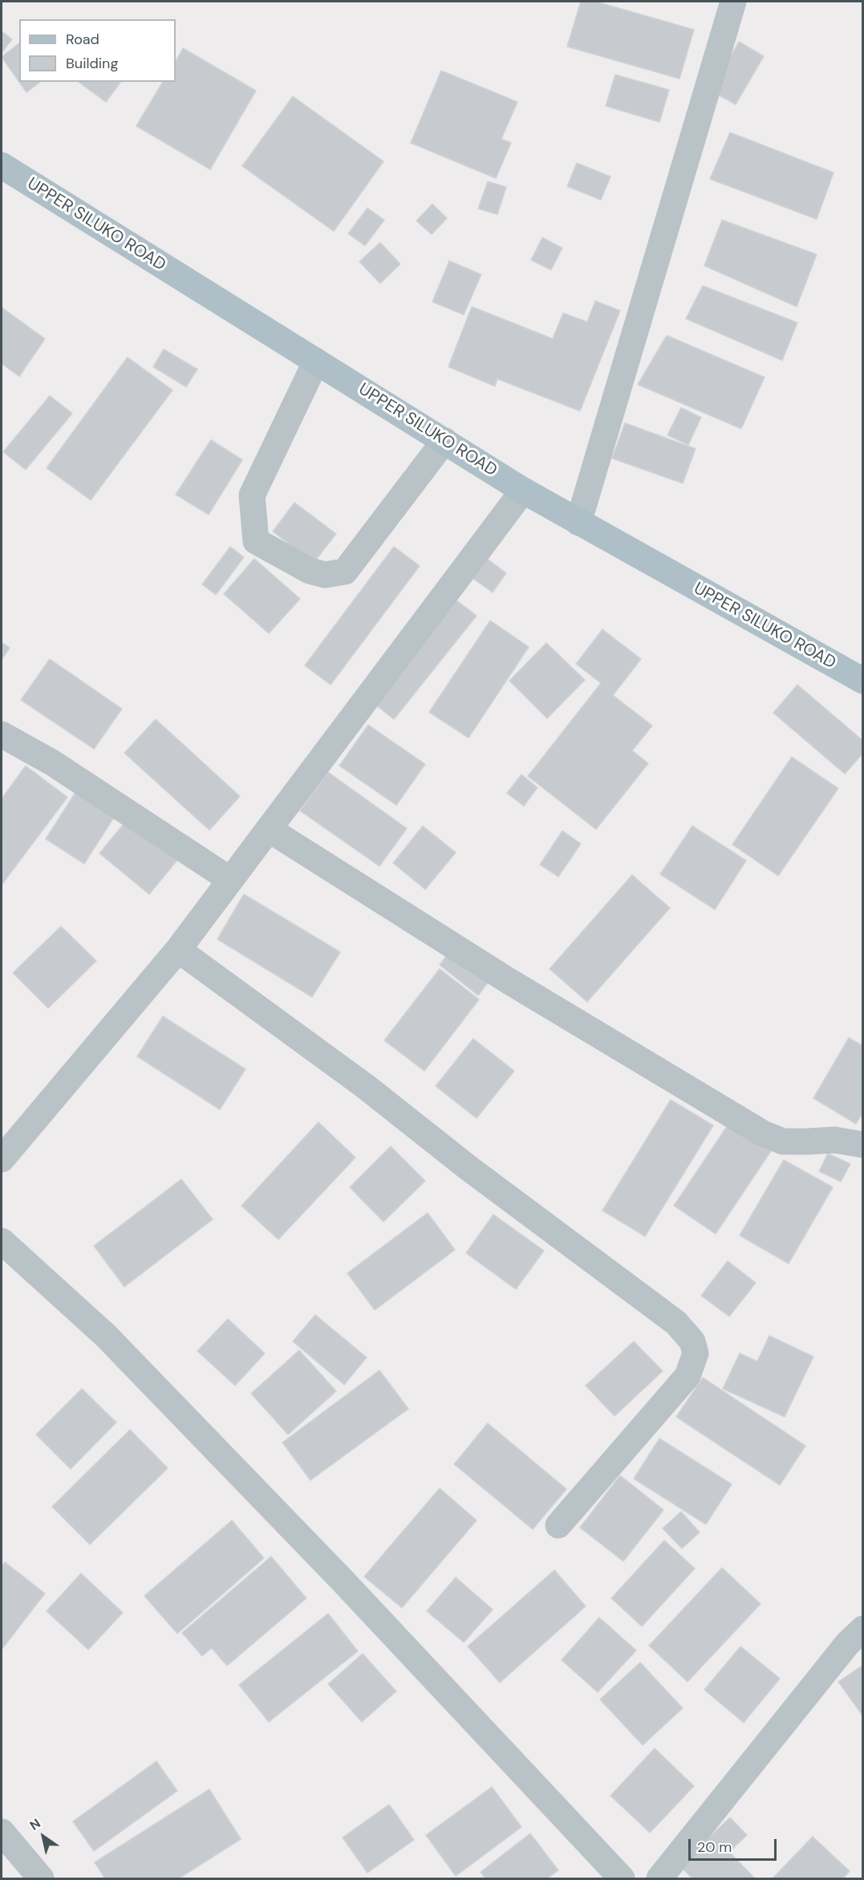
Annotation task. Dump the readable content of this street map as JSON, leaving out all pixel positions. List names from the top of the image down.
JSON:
{
  "streets": {
    "main road": ["UPPER SILUKO ROAD"]
  },
  "legend": ["Road", "Building"],
  "scale_bar": "20 m",
  "north": "top left"
}
